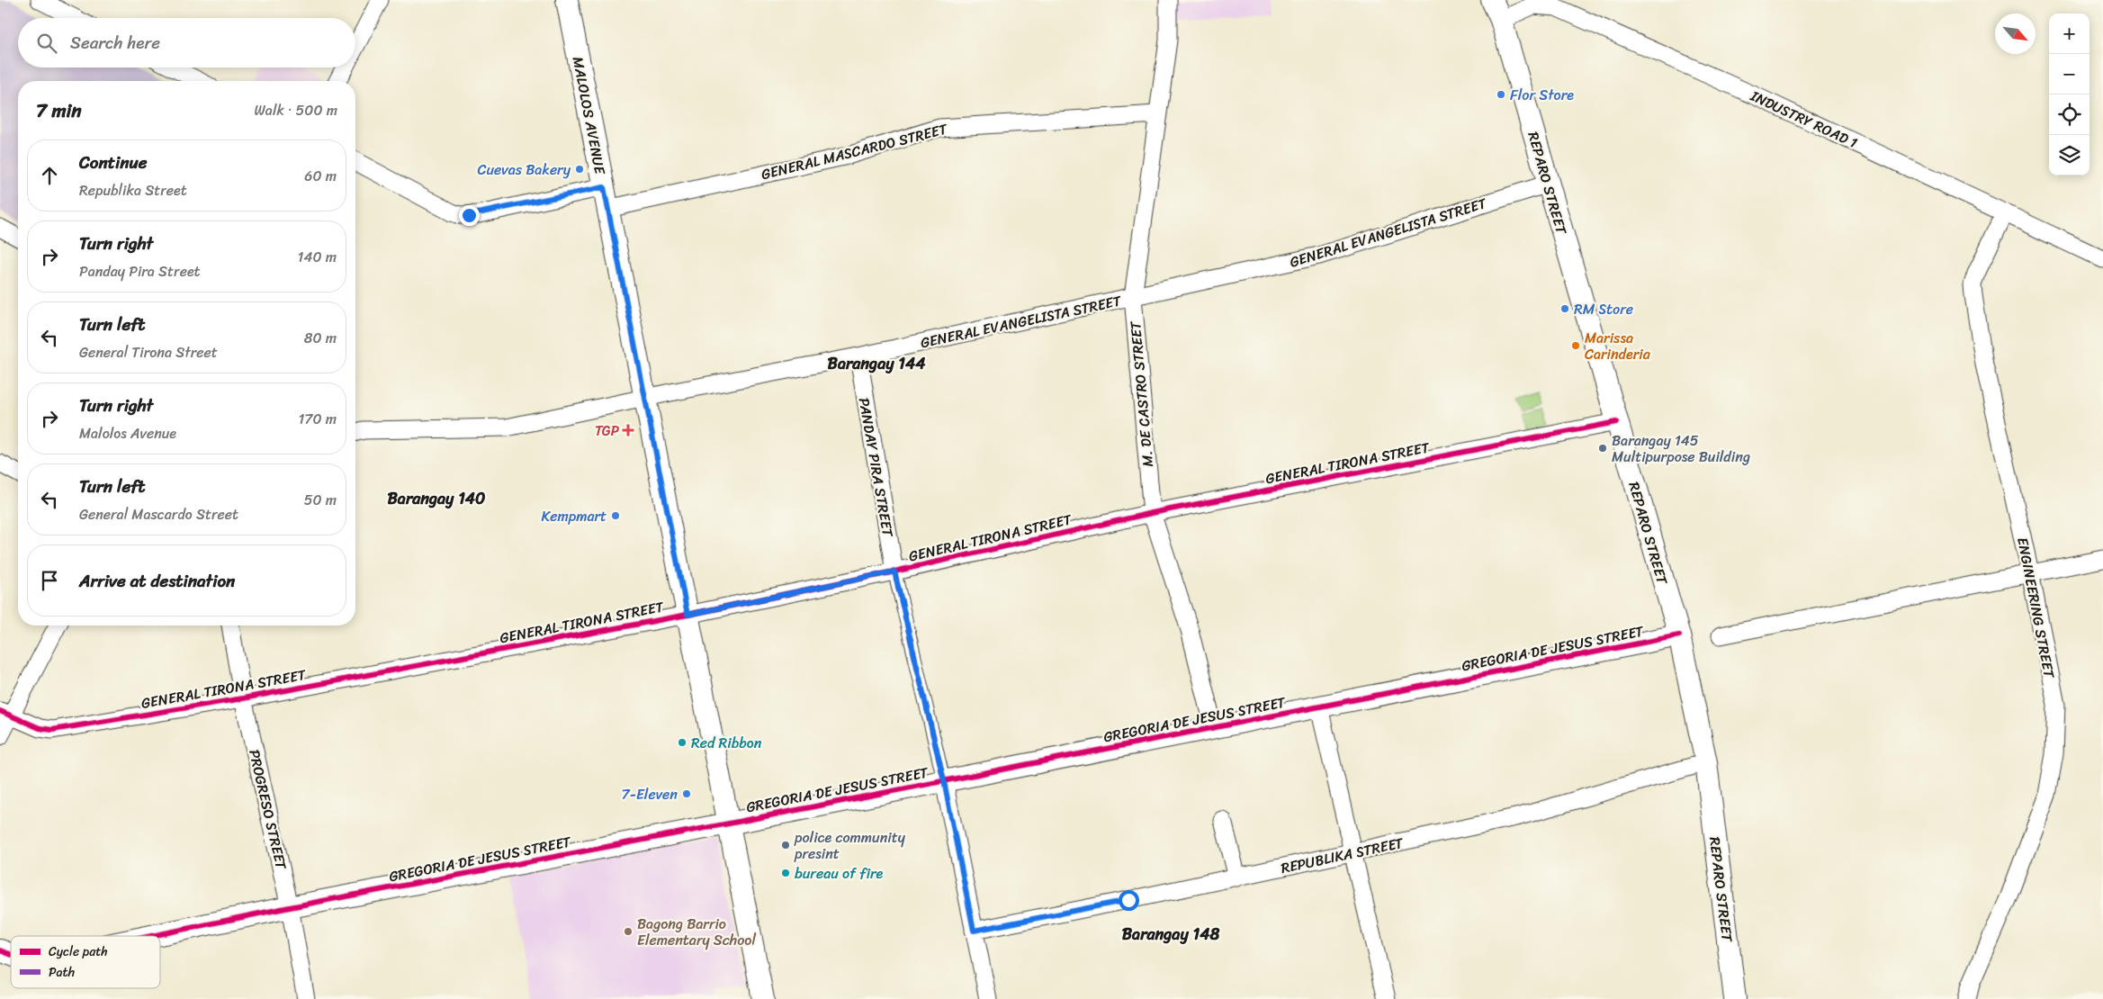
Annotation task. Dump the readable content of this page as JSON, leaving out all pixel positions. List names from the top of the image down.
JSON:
{
  "streets": {
    "street": [
      "MALOLOS AVENUE",
      "INDUSTRY ROAD 1",
      "GENERAL MASCARDO STREET",
      "REPARO STREET",
      "GENERAL EVANGELISTA STREET",
      "M. DE CASTRO STREET",
      "GENERAL TIRONA STREET",
      "PANDAY PIRA STREET",
      "ENGINEERING STREET",
      "GREGORIA DE JESUS STREET",
      "PROGRESO STREET",
      "REPUBLIKA STREET"
    ]
  },
  "crossings": [
    ["MALOLOS AVENUE", "GENERAL MASCARDO STREET"],
    ["MALOLOS AVENUE", "GENERAL EVANGELISTA STREET"],
    ["MALOLOS AVENUE", "GENERAL TIRONA STREET"],
    ["MALOLOS AVENUE", "GREGORIA DE JESUS STREET"],
    ["INDUSTRY ROAD 1", "REPARO STREET"],
    ["INDUSTRY ROAD 1", "ENGINEERING STREET"],
    ["GENERAL MASCARDO STREET", "M. DE CASTRO STREET"],
    ["REPARO STREET", "GENERAL EVANGELISTA STREET"],
    ["REPARO STREET", "GENERAL TIRONA STREET"],
    ["REPARO STREET", "GREGORIA DE JESUS STREET"],
    ["REPARO STREET", "REPUBLIKA STREET"],
    ["GENERAL EVANGELISTA STREET", "M. DE CASTRO STREET"],
    ["GENERAL EVANGELISTA STREET", "PANDAY PIRA STREET"],
    ["M. DE CASTRO STREET", "GENERAL TIRONA STREET"],
    ["M. DE CASTRO STREET", "GREGORIA DE JESUS STREET"],
    ["GENERAL TIRONA STREET", "PANDAY PIRA STREET"],
    ["GENERAL TIRONA STREET", "PROGRESO STREET"],
    ["PANDAY PIRA STREET", "GREGORIA DE JESUS STREET"],
    ["PANDAY PIRA STREET", "REPUBLIKA STREET"],
    ["GREGORIA DE JESUS STREET", "PROGRESO STREET"]
  ],
  "districts": ["Barangay 144", "Barangay 140", "Barangay 148"],
  "places": {
    "other": [
      "Flor Store",
      "Cuevas Bakery",
      "RM Store",
      "Marissa Carinderia",
      "Barangay 145 Multipurpose Building",
      "Kempmart",
      "Red Ribbon",
      "7-Eleven",
      "police community presint",
      "bureau of fire",
      "Bagong Barrio Elementary School"
    ],
    "health": ["TGP"]
  },
  "legend": ["Cycle path", "Path"],
  "north": "bottom right",
  "page": {
    "map_buttons": ["+", "−"],
    "search": "Search here",
    "heading": ["7 min", "Walk · 500 m"],
    "list": [
      ["Continue", "Republika Street", "60 m"],
      ["Turn right", "Panday Pira Street", "140 m"],
      ["Turn left", "General Tirona Street", "80 m"],
      ["Turn right", "Malolos Avenue", "170 m"],
      ["Turn left", "General Mascardo Street", "50 m"],
      "Arrive at destination"
    ]
  }
}
